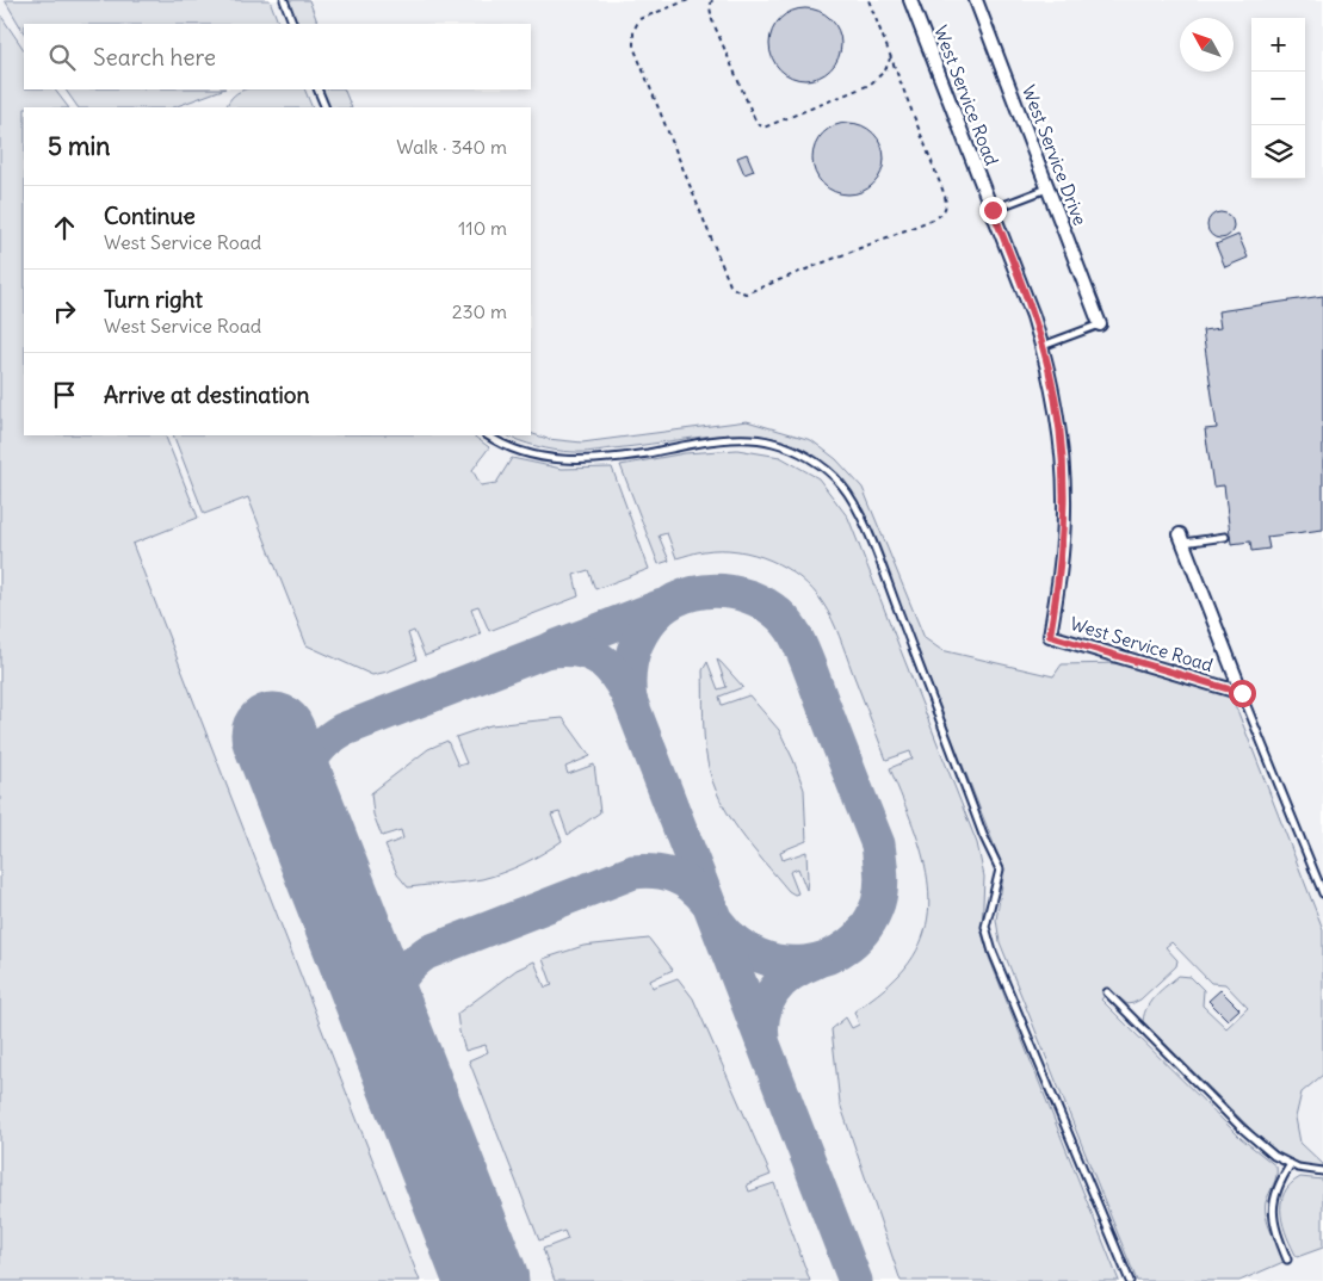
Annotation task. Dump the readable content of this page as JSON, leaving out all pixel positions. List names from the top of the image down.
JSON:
{
  "streets": {
    "street": ["West Service Road", "West Service Drive"]
  },
  "north": "top left",
  "page": {
    "map_buttons": ["+", "−"],
    "search": "Search here",
    "heading": ["5 min", "Walk · 340 m"],
    "list": [
      ["Continue", "West Service Road", "110 m"],
      ["Turn right", "West Service Road", "230 m"],
      "Arrive at destination"
    ]
  }
}
